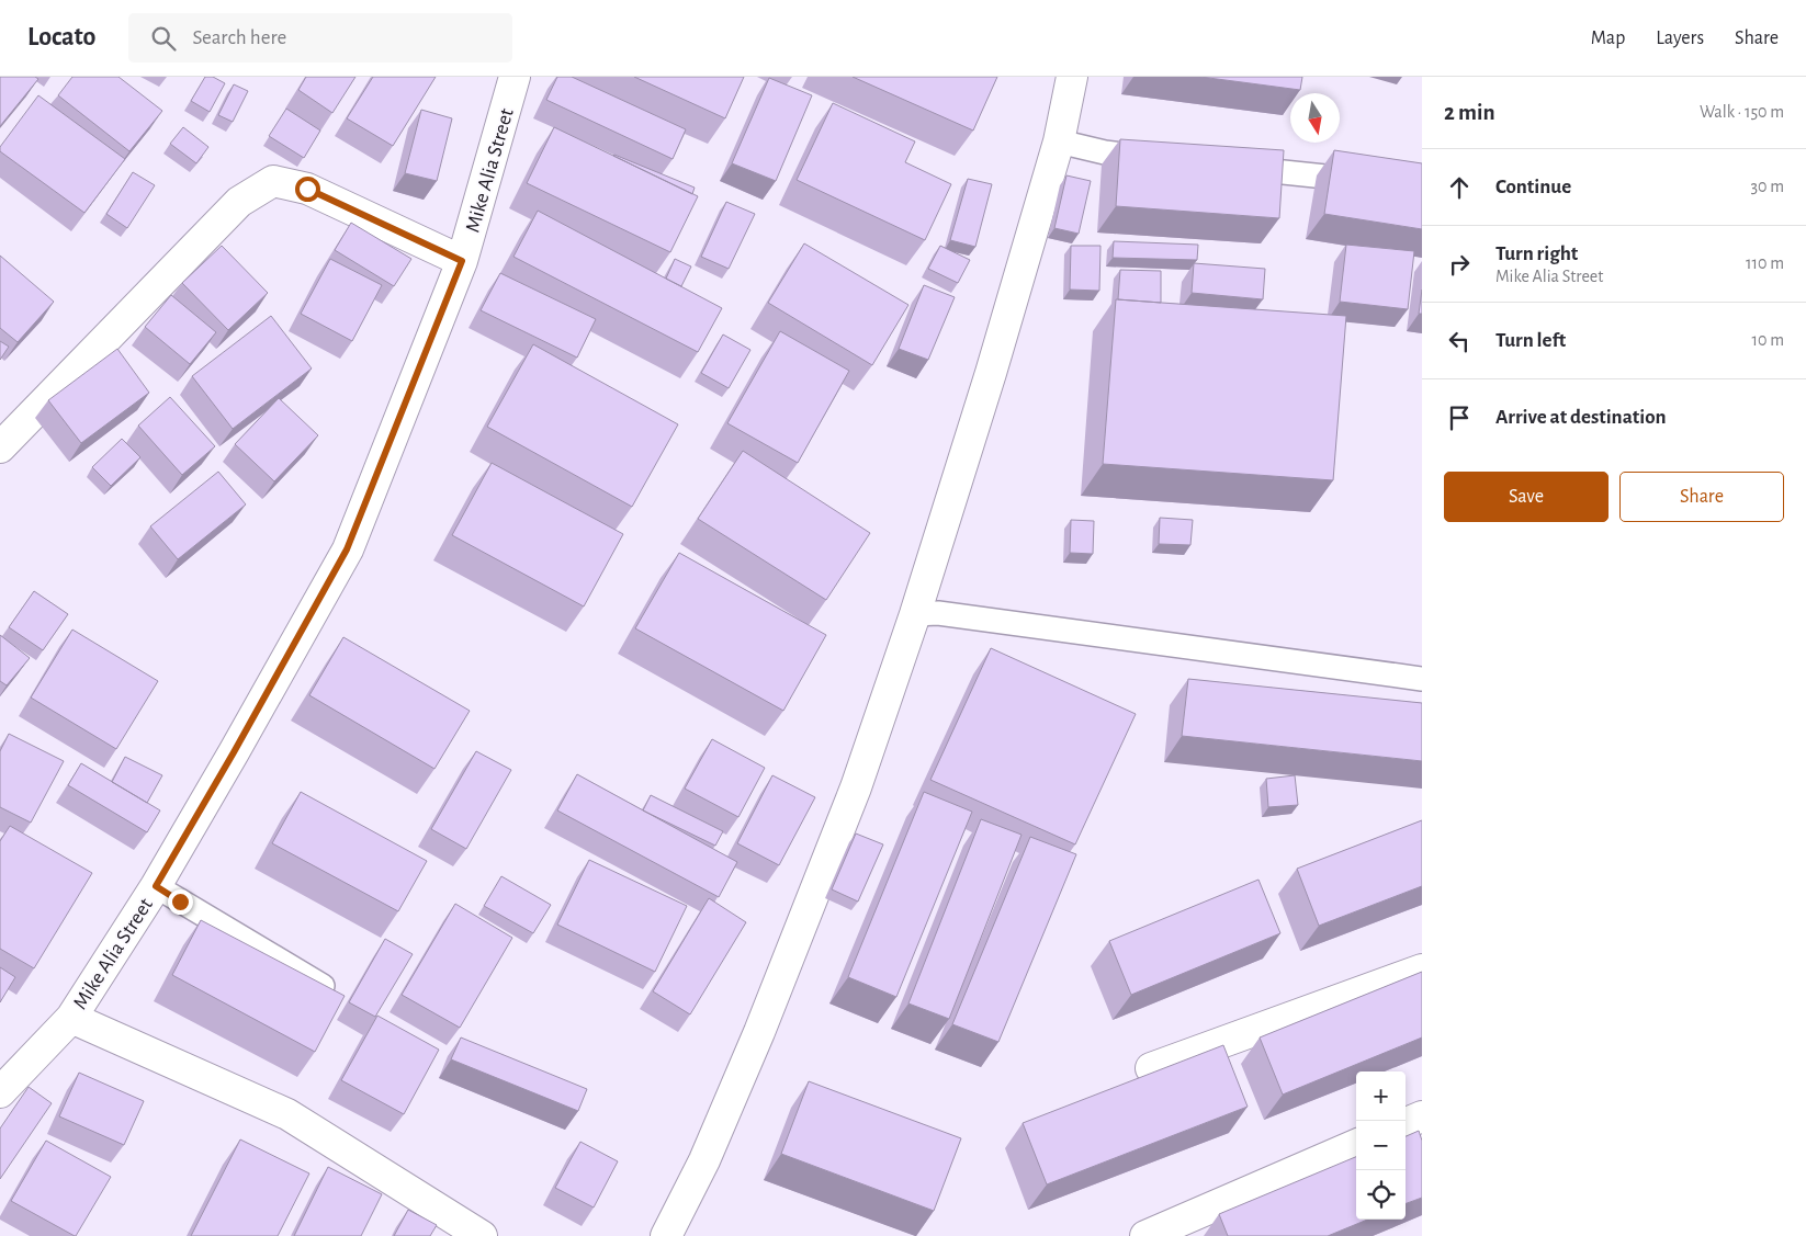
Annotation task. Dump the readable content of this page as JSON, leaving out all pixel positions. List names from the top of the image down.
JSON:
{
  "streets": {
    "street": ["Mike Alia Street"]
  },
  "north": "bottom",
  "page": {
    "header": "Locato",
    "search": "Search here",
    "nav": ["Map", "Layers", "Share"],
    "heading": ["2 min", "Walk · 150 m"],
    "list": [
      ["Continue", "30 m"],
      ["Turn right", "Mike Alia Street", "110 m"],
      ["Turn left", "10 m"],
      "Arrive at destination"
    ],
    "buttons": ["Save", "Share"],
    "map_buttons": ["+", "−"]
  }
}
